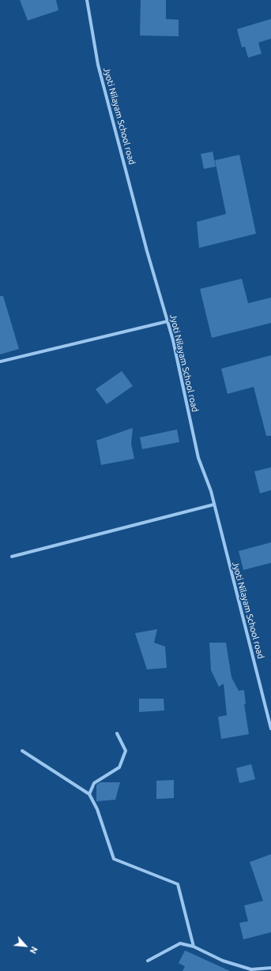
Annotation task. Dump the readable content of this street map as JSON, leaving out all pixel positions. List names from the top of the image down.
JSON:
{
  "streets": {
    "street": ["Jyoti Nilayam School road"]
  },
  "north": "bottom right"
}
